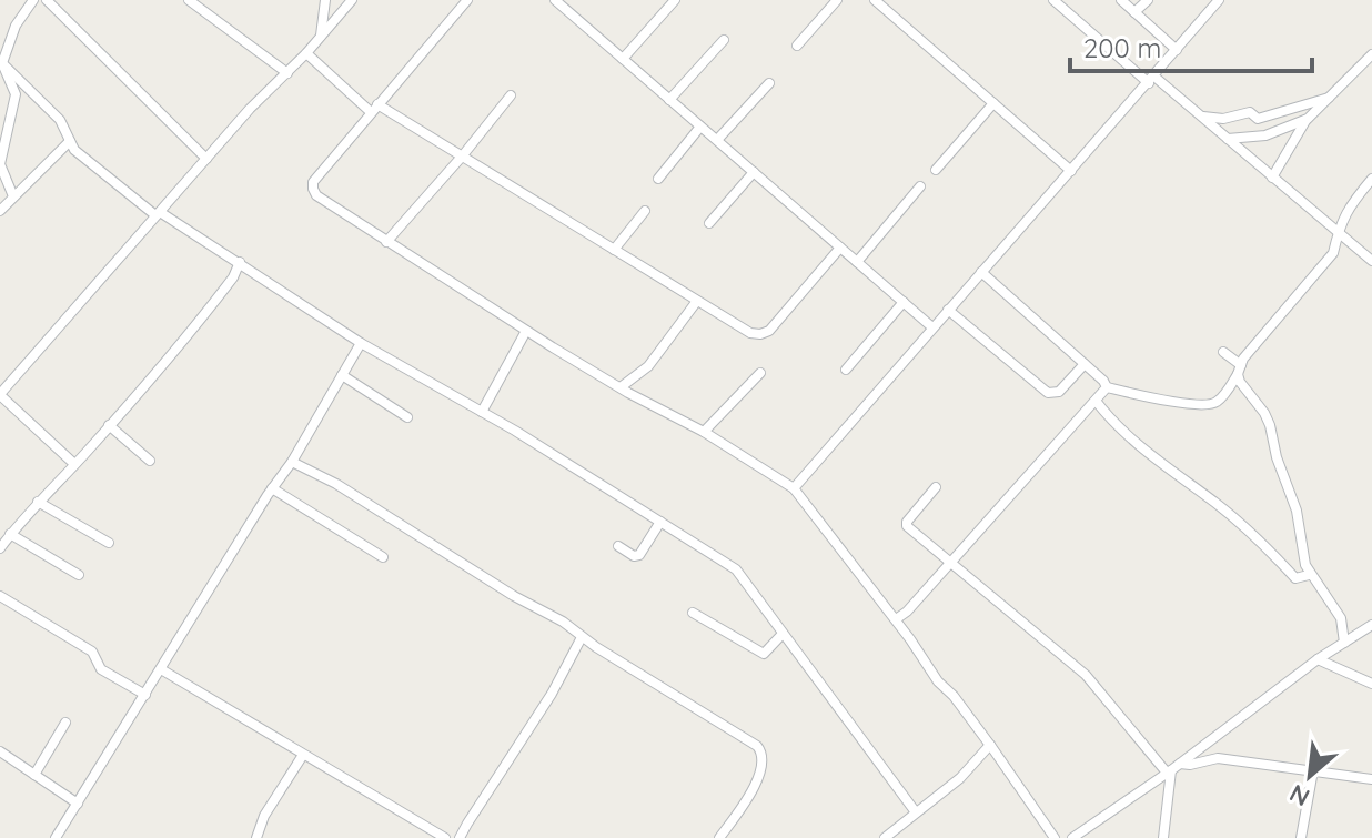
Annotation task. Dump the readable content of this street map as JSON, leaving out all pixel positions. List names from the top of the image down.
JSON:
{
  "scale_bar": "200 m",
  "north": "bottom left"
}
